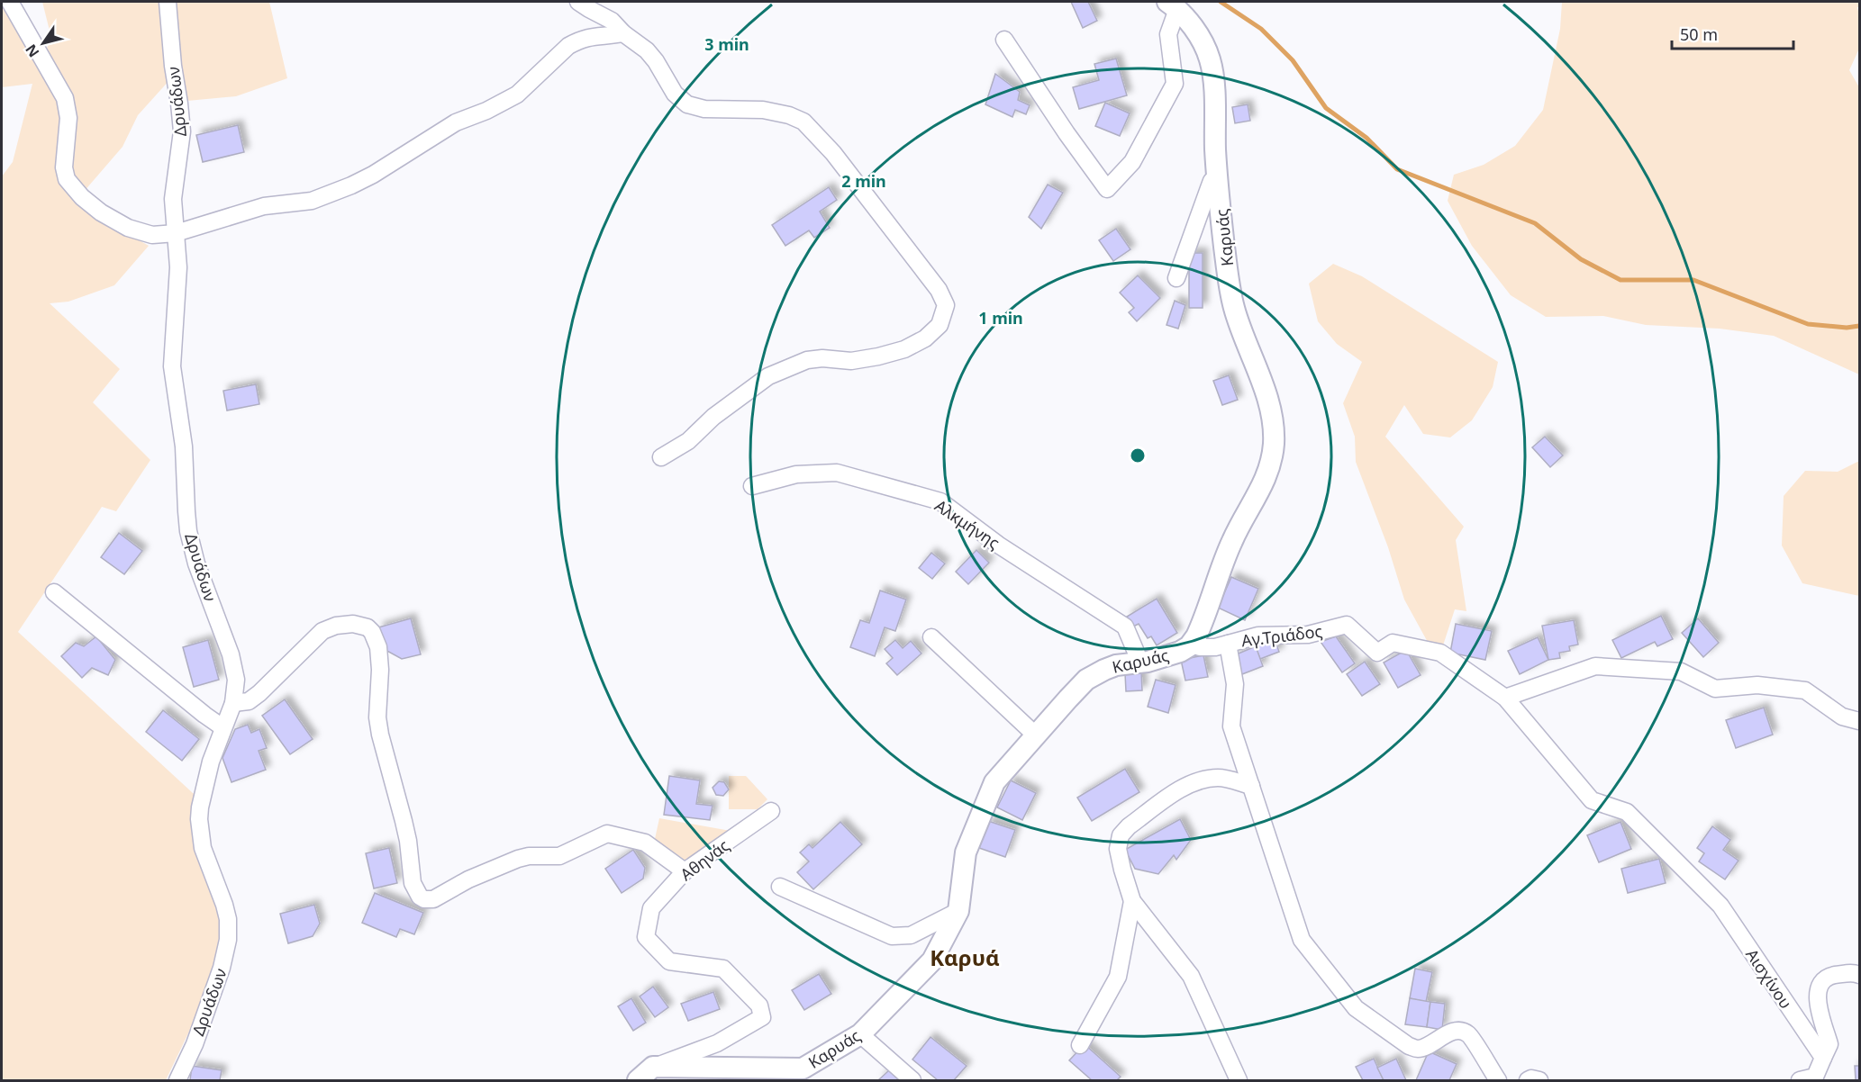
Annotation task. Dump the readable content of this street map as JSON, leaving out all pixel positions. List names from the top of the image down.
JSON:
{
  "streets": {
    "street": [
      "Δρυάδων",
      "Καρυάς",
      "Αλκμήνης",
      "Αγ.Τριάδος",
      "Αθηνάς",
      "Αισχίνου"
    ]
  },
  "crossings": [
    ["Καρυάς", "Αλκμήνης"],
    ["Καρυάς", "Αγ.Τριάδος"],
    ["Καρυάς", "Αθηνάς"],
    ["Αγ.Τριάδος", "Αισχίνου"]
  ],
  "districts": ["Καρυά"],
  "scale_bar": "50 m",
  "north": "bottom left",
  "rings": ["3 min", "2 min", "1 min"]
}
